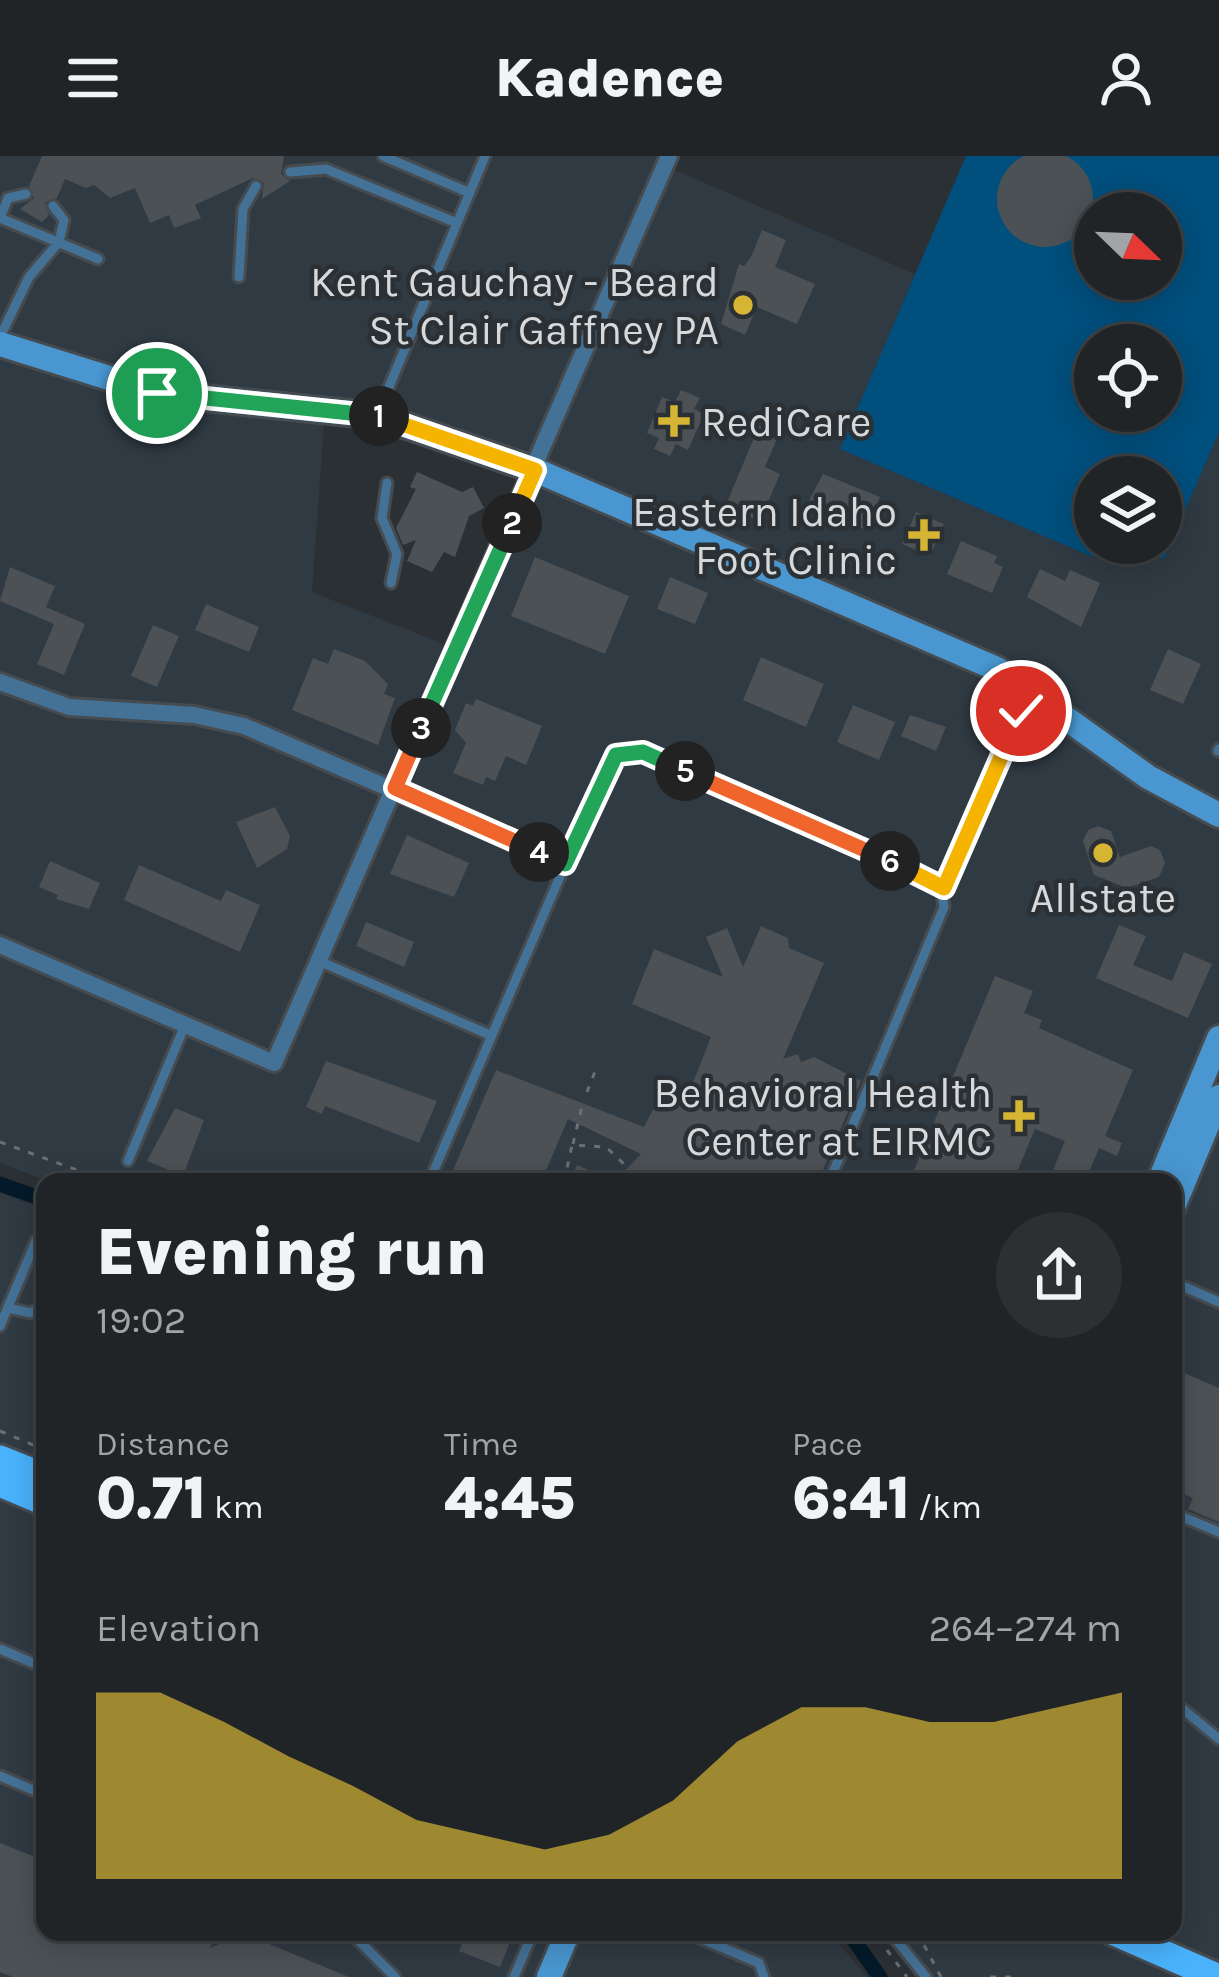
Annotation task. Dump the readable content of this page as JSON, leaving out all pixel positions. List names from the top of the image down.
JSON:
{
  "places": {
    "other": ["Kent Gauchay - Beard St Clair Gaffney PA", "Allstate"],
    "health": ["RediCare", "Eastern Idaho Foot Clinic", "Behavioral Health Center at EIRMC"]
  },
  "north": "bottom right",
  "page": {
    "header": "Kadence",
    "pins": [
      "1",
      "2",
      "3",
      "5",
      "4",
      "6"
    ],
    "heading": ["Evening run", "19:02"],
    "stats": [
      ["Distance", "0.71 km"],
      ["Time", "4:45"],
      ["Pace", "6:41 /km"]
    ],
    "chart": ["Elevation", "264–274 m"]
  }
}
